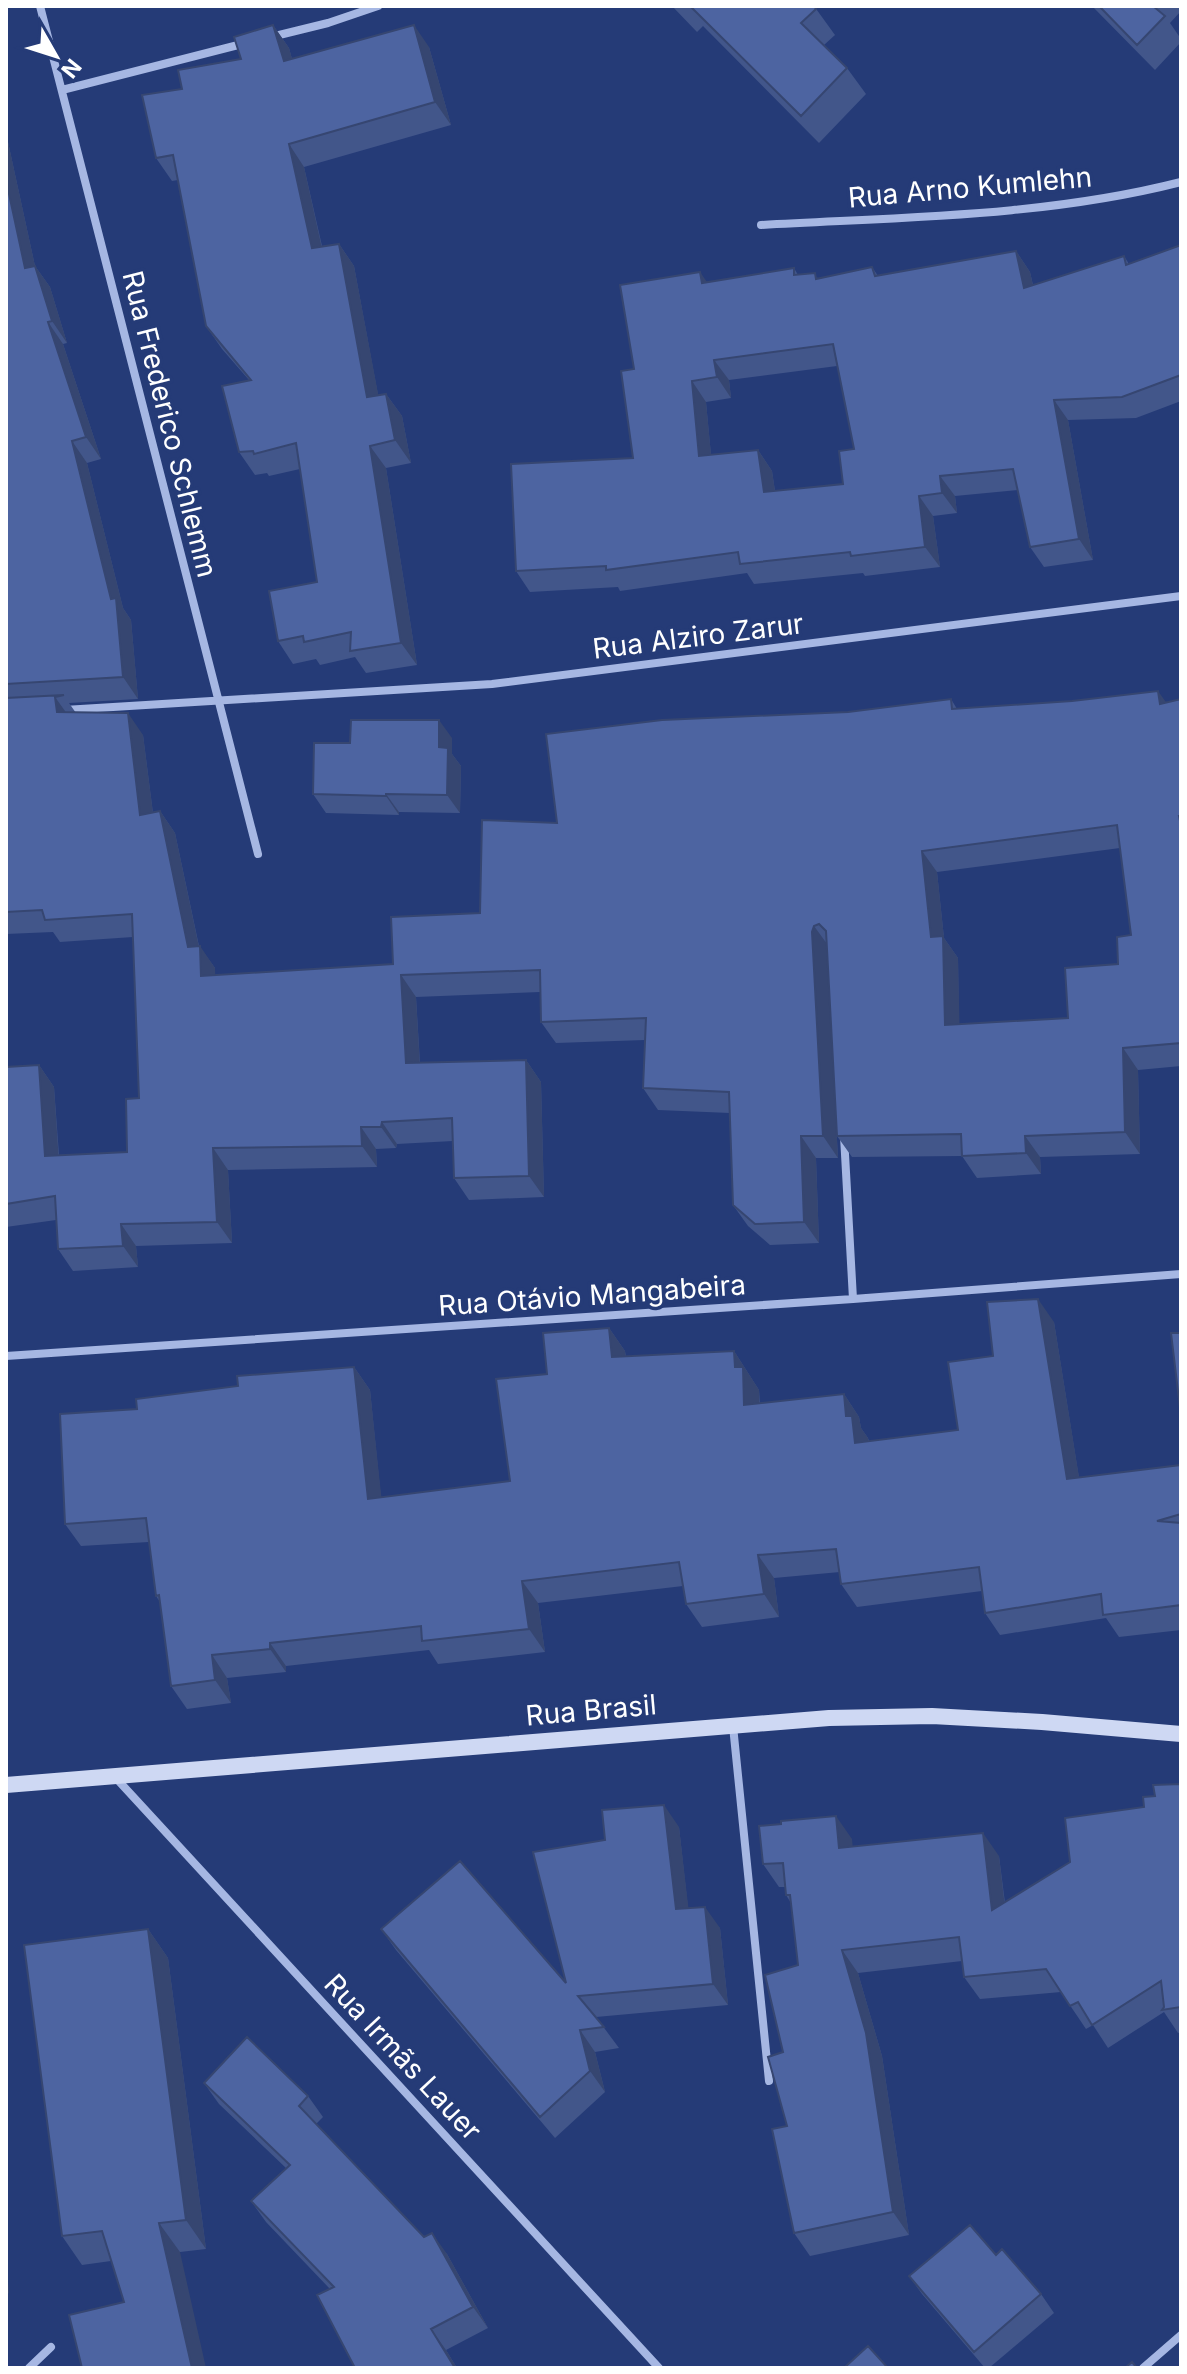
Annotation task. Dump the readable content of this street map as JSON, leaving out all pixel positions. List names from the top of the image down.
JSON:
{
  "streets": {
    "street": [
      "Rua Arno Kumlehn",
      "Rua Frederico Schlemm",
      "Rua Alziro Zarur",
      "Rua Otávio Mangabeira",
      "Rua Brasil",
      "Rua Irmãs Lauer"
    ]
  },
  "crossings": [
    ["Rua Frederico Schlemm", "Rua Alziro Zarur"],
    ["Rua Brasil", "Rua Irmãs Lauer"]
  ],
  "north": "bottom right"
}
